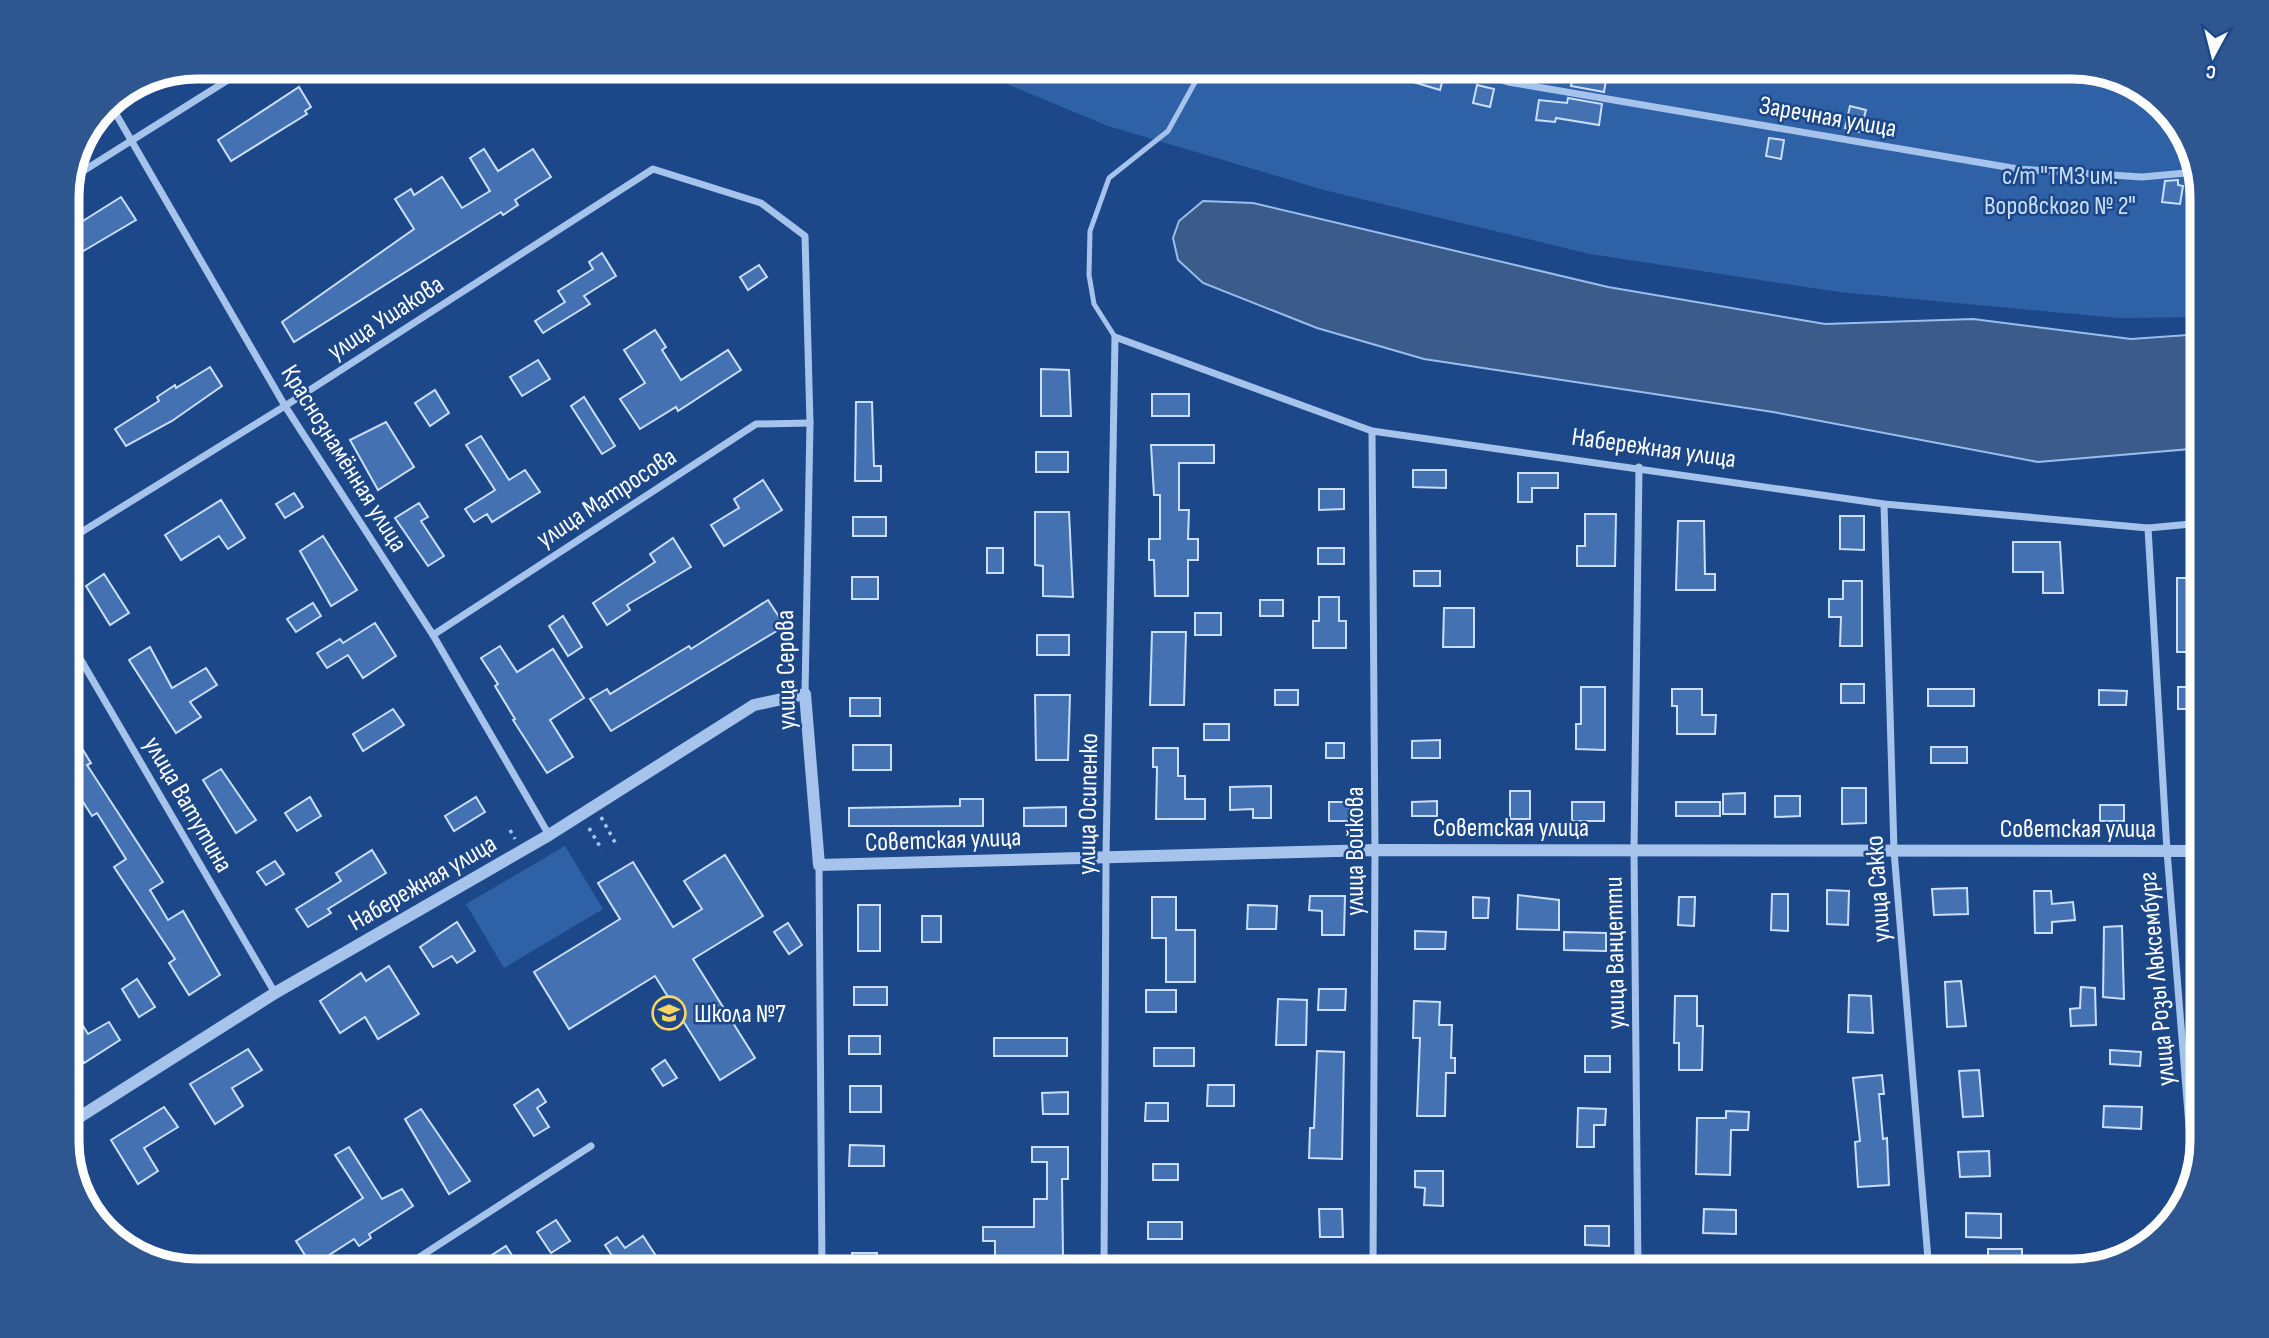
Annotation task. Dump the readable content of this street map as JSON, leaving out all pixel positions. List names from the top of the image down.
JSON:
{
  "streets": {
    "street": [
      "Заречная улица",
      "улица Ушакова",
      "Набережная улица",
      "Краснознамённая улица",
      "улица Матросова",
      "улица Серова",
      "улица Ватутина",
      "улица Осипенко",
      "Советская улица",
      "улица Войкова",
      "улица Сакко",
      "улица Ванцетти",
      "улица Розы Люксембург"
    ]
  },
  "crossings": [
    ["улица Ушакова", "Краснознамённая улица"],
    ["улица Ушакова", "улица Серова"],
    ["Набережная улица", "Краснознамённая улица"],
    ["Набережная улица", "улица Серова"],
    ["Набережная улица", "улица Ватутина"],
    ["Набережная улица", "улица Осипенко"],
    ["Набережная улица", "улица Войкова"],
    ["Набережная улица", "улица Сакко"],
    ["Набережная улица", "улица Ванцетти"],
    ["Набережная улица", "улица Розы Люксембург"],
    ["Краснознамённая улица", "улица Матросова"],
    ["улица Матросова", "улица Серова"],
    ["улица Серова", "Советская улица"],
    ["улица Осипенко", "Советская улица"],
    ["Советская улица", "улица Войкова"],
    ["Советская улица", "улица Сакко"],
    ["Советская улица", "улица Ванцетти"],
    ["Советская улица", "улица Розы Люксембург"]
  ],
  "parks": ["с/т \"ТМЗ им. Воровского № 2\""],
  "places": {
    "school or university": ["Школа №7"]
  },
  "north": "bottom"
}
